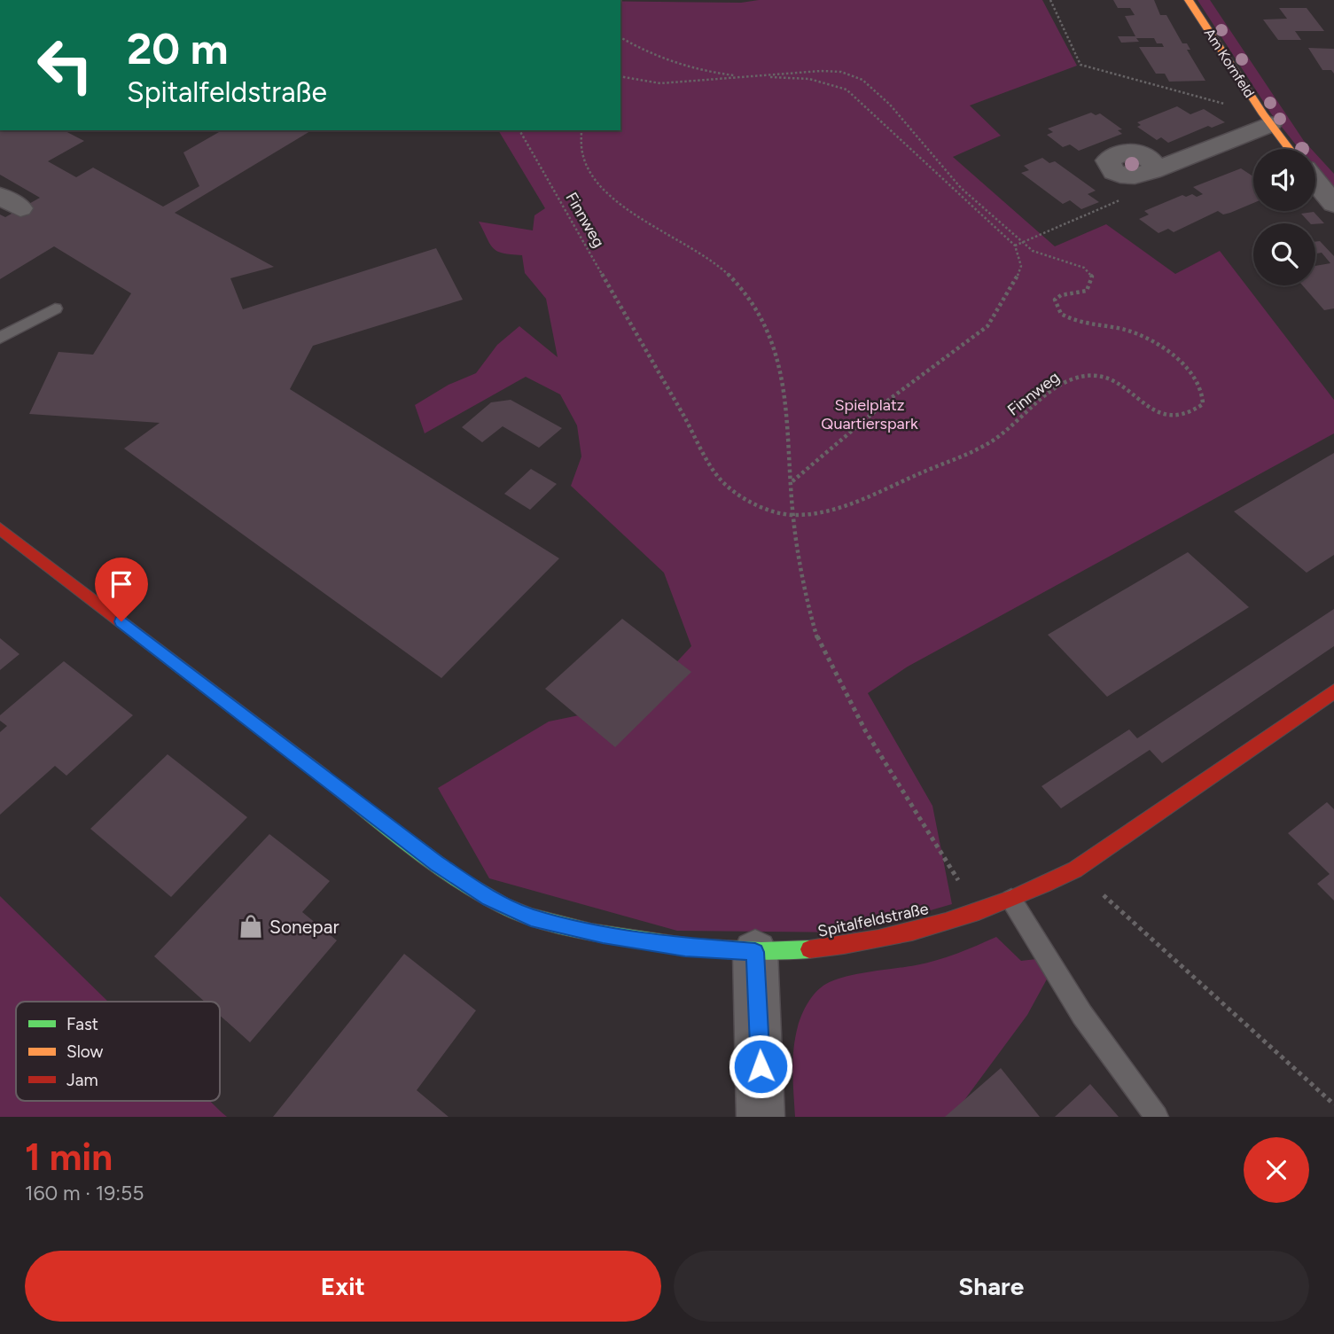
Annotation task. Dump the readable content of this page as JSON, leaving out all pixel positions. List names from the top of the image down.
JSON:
{
  "streets": {
    "street": ["Am Kornfeld", "Spitalfeldstraße"],
    "path": ["Finnweg"]
  },
  "parks": ["Spielplatz Quartierspark"],
  "places": {
    "shop": ["Sonepar"]
  },
  "legend": ["Fast", "Slow", "Jam"],
  "page": {
    "turn": ["20 m", "Spitalfeldstraße"],
    "heading": ["1 min", "160 m · 19:55"],
    "buttons": ["Exit", "Share"]
  }
}
